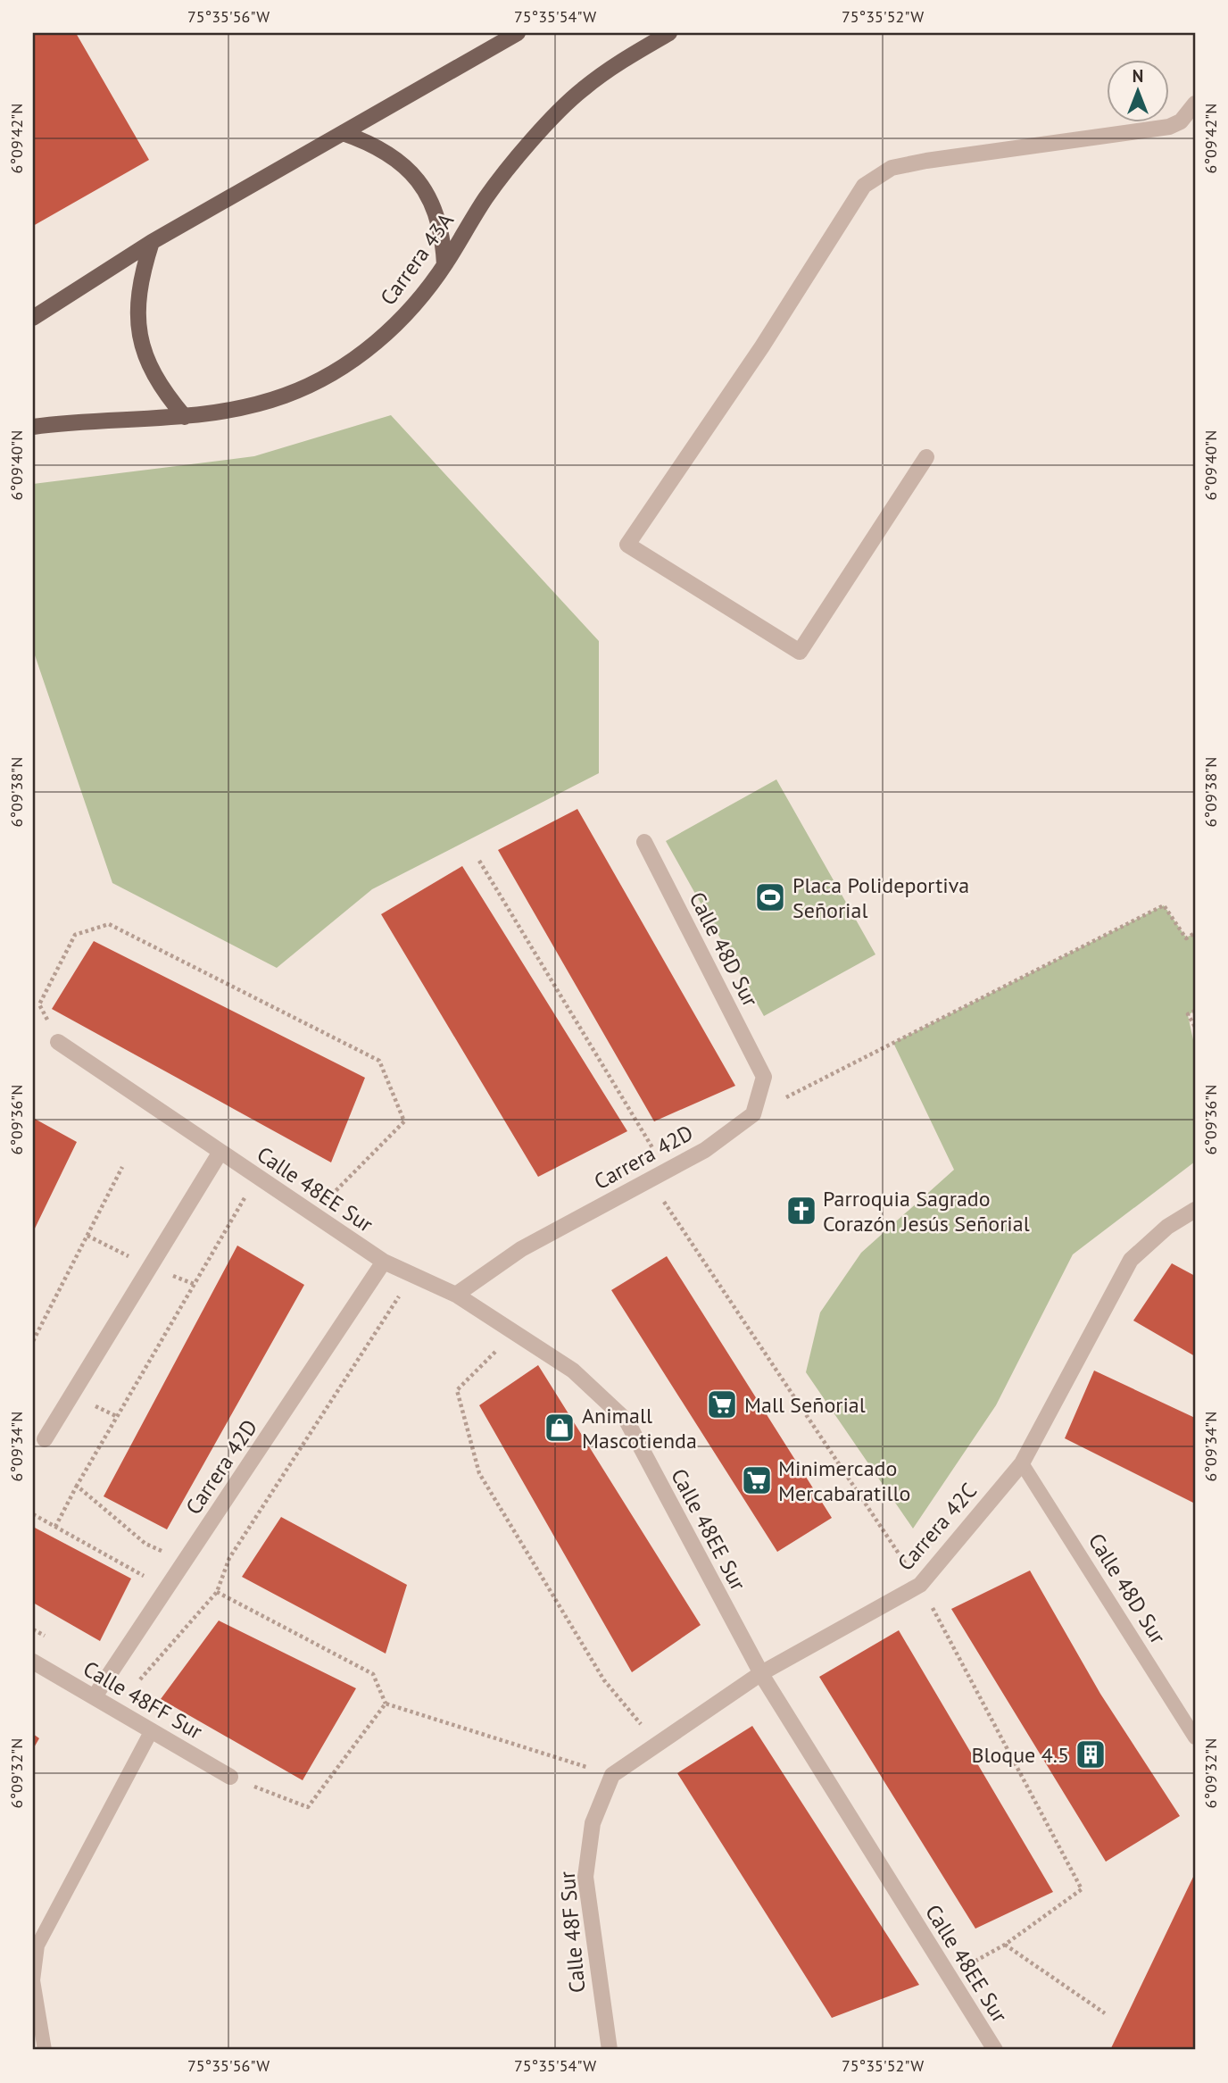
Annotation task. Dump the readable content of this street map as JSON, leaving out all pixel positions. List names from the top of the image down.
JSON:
{
  "streets": {
    "main road": ["Carrera 43A"],
    "street": [
      "Calle 48D Sur",
      "Carrera 42D",
      "Calle 48EE Sur",
      "Carrera 42C",
      "Calle 48FF Sur",
      "Calle 48F Sur"
    ]
  },
  "crossings": [
    ["Calle 48D Sur", "Carrera 42D"],
    ["Calle 48D Sur", "Carrera 42C"],
    ["Carrera 42D", "Calle 48EE Sur"],
    ["Carrera 42D", "Calle 48FF Sur"],
    ["Calle 48EE Sur", "Carrera 42C"],
    ["Carrera 42C", "Calle 48F Sur"]
  ],
  "places": {
    "sports": ["Placa Polideportiva Señorial"],
    "church": ["Parroquia Sagrado Corazón Jesús Señorial"],
    "supermarket": ["Mall Señorial", "Minimercado Mercabaratillo"],
    "shop": ["Animall Mascotienda"],
    "building": ["Bloque 4.5"]
  },
  "north": "top",
  "coordinates": [
    "75°35'56\"W",
    "75°35'54\"W",
    "75°35'52\"W",
    "6°09'42\"N",
    "6°09'40\"N",
    "6°09'38\"N",
    "6°09'36\"N",
    "6°09'34\"N",
    "6°09'32\"N"
  ]
}
